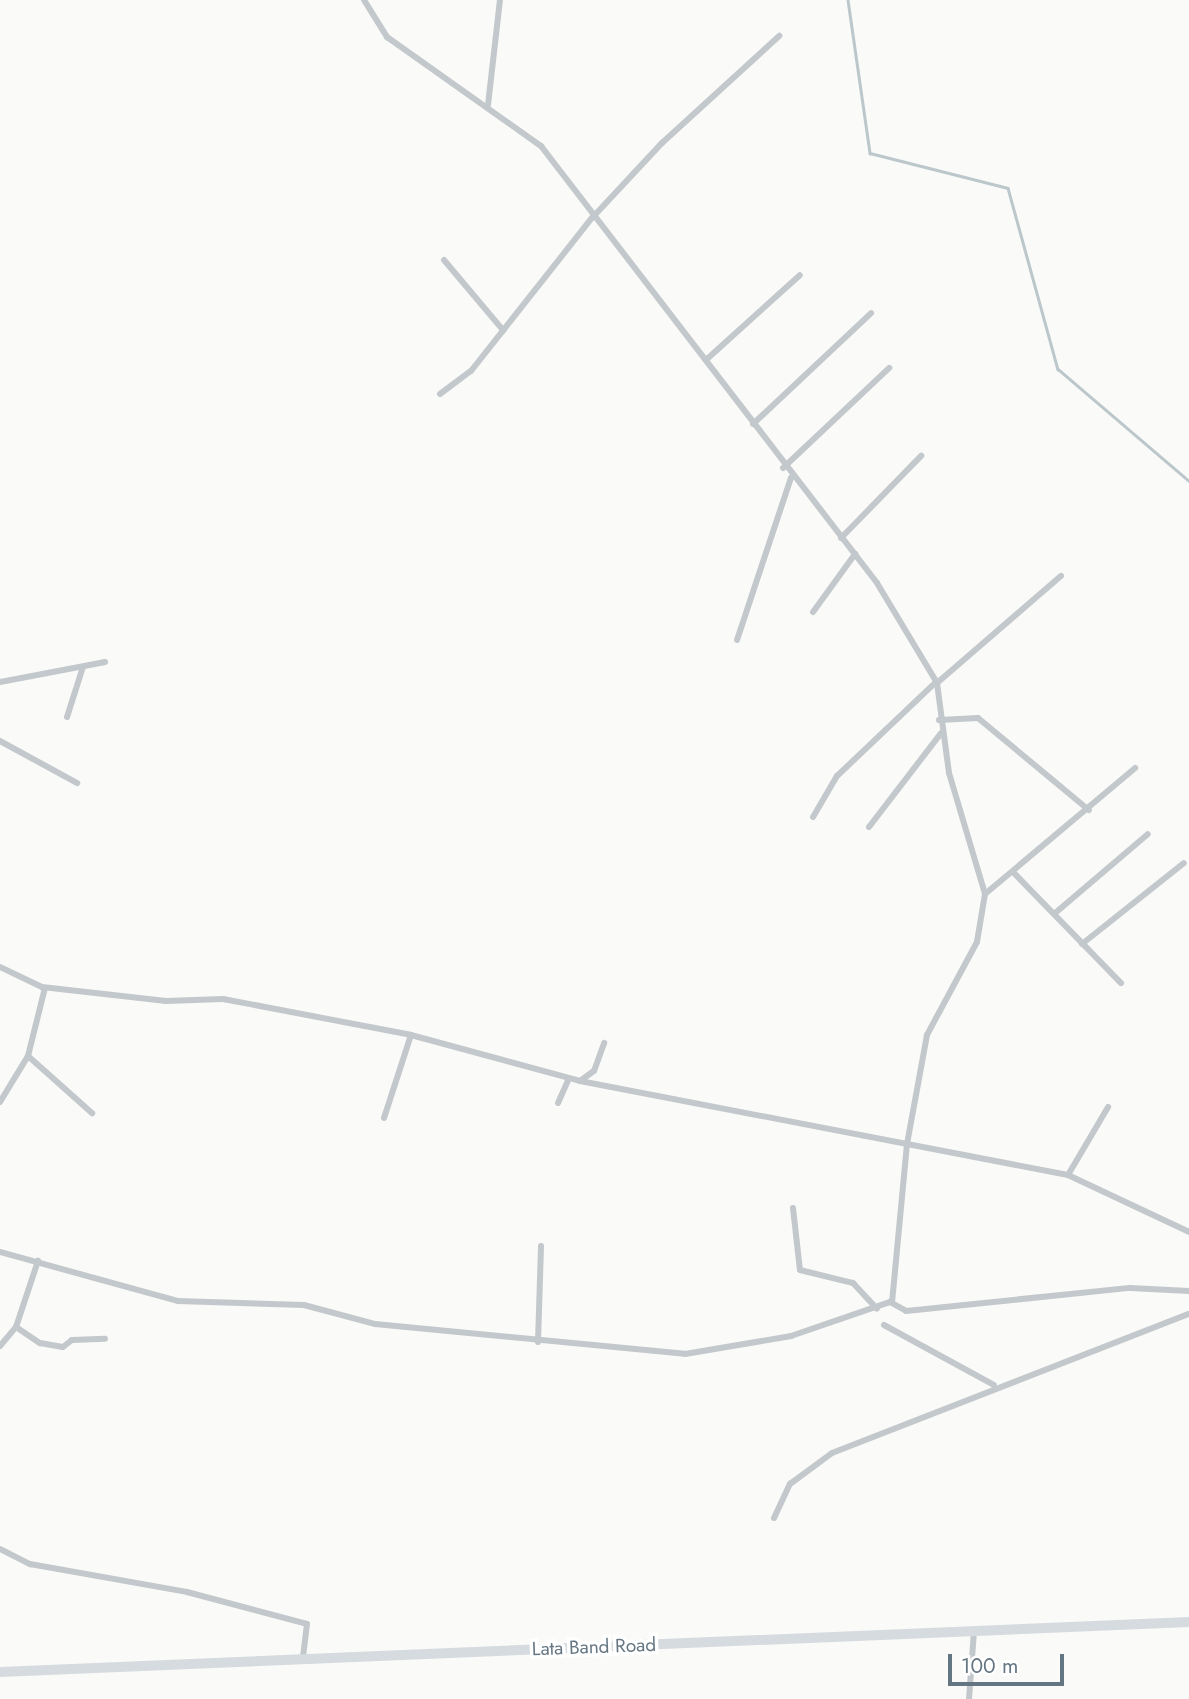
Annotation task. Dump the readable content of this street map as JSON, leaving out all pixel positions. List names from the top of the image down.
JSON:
{
  "streets": {
    "main road": ["Lata Band Road"]
  },
  "scale_bar": "100 m"
}
